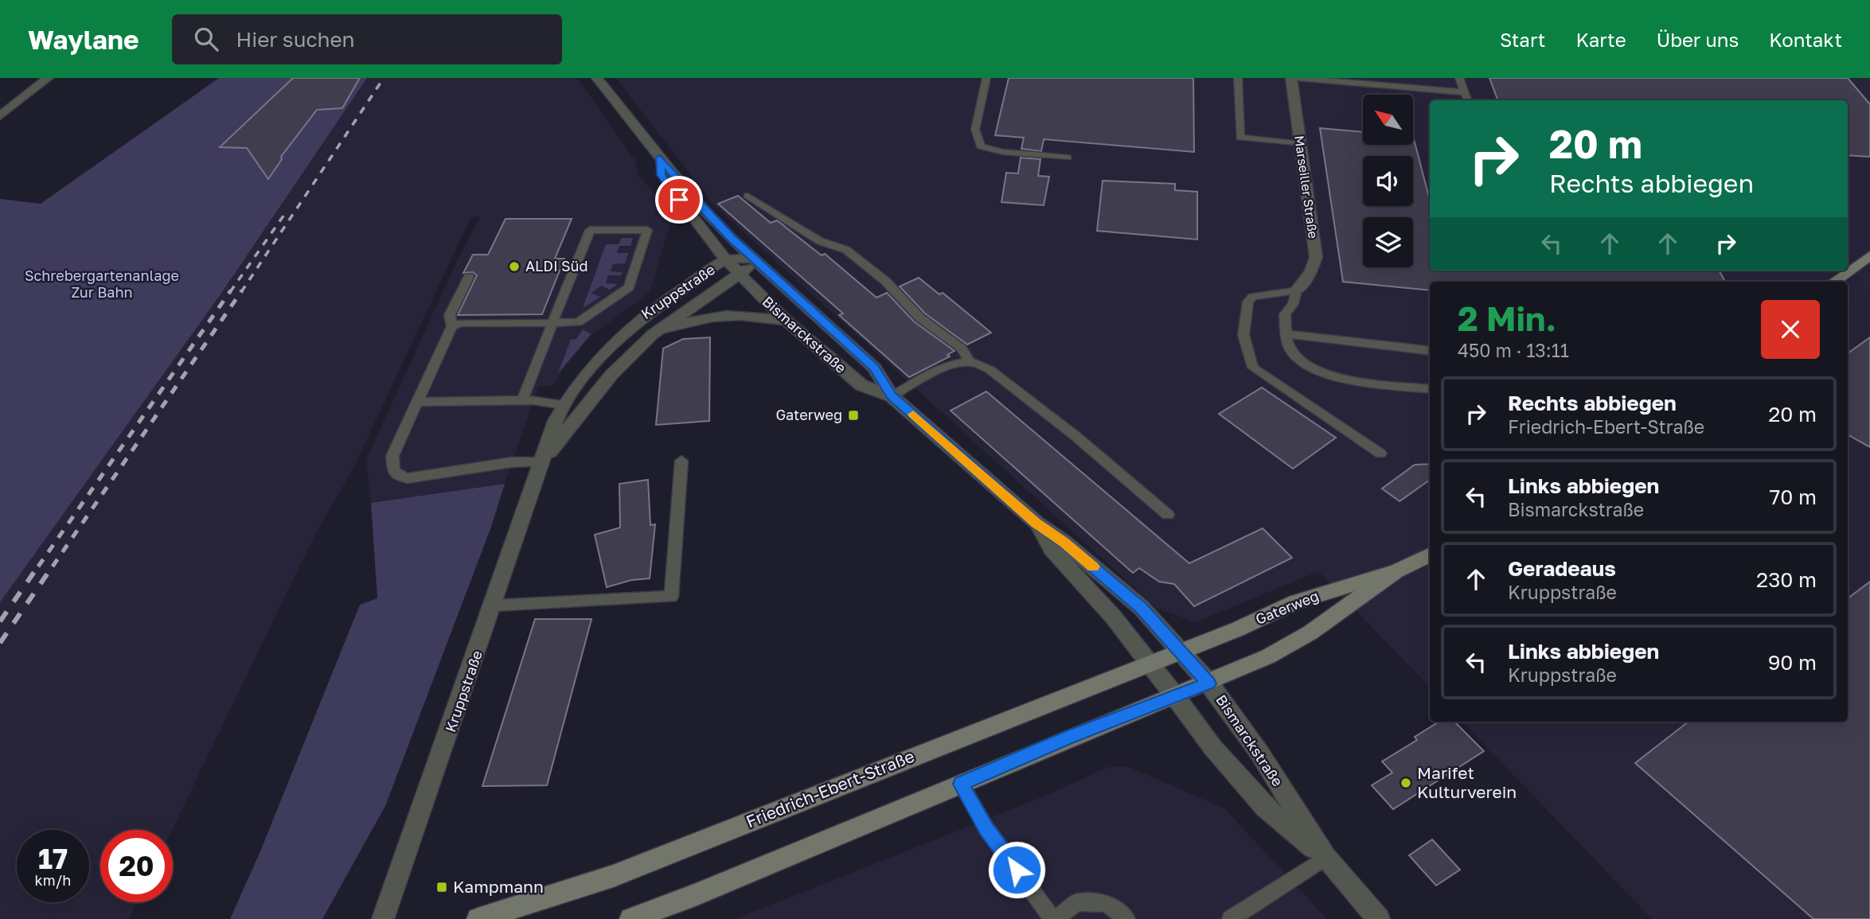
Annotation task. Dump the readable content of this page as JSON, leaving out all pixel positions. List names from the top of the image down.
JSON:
{
  "streets": {
    "main road": ["Gaterweg", "Friedrich-Ebert-Straße"],
    "street": ["Marseiller Straße", "Kruppstraße", "Bismarckstraße"]
  },
  "crossings": [
    ["Kruppstraße", "Bismarckstraße"],
    ["Bismarckstraße", "Gaterweg"],
    ["Bismarckstraße", "Friedrich-Ebert-Straße"],
    ["Gaterweg", "Friedrich-Ebert-Straße"]
  ],
  "parks": ["Schrebergartenanlage Zur Bahn"],
  "places": {
    "other": ["ALDI Süd", "Marifet Kulturverein"],
    "transit": ["Gaterweg", "Kampmann"]
  },
  "north": "top left",
  "page": {
    "header": "Waylane",
    "search": "Hier suchen",
    "nav": [
      "Start",
      "Karte",
      "Über uns",
      "Kontakt"
    ],
    "turn": ["20 m", "Rechts abbiegen"],
    "heading": ["2 Min.", "450 m · 13:11"],
    "list": [
      {
        "name": "Rechts abbiegen",
        "note": "Friedrich-Ebert-Straße",
        "value": "20 m"
      },
      {
        "name": "Links abbiegen",
        "note": "Bismarckstraße",
        "value": "70 m"
      },
      {
        "name": "Geradeaus",
        "note": "Kruppstraße",
        "value": "230 m"
      },
      {
        "name": "Links abbiegen",
        "note": "Kruppstraße",
        "value": "90 m"
      }
    ],
    "speed": "17 km/h",
    "limit": "20"
  }
}
